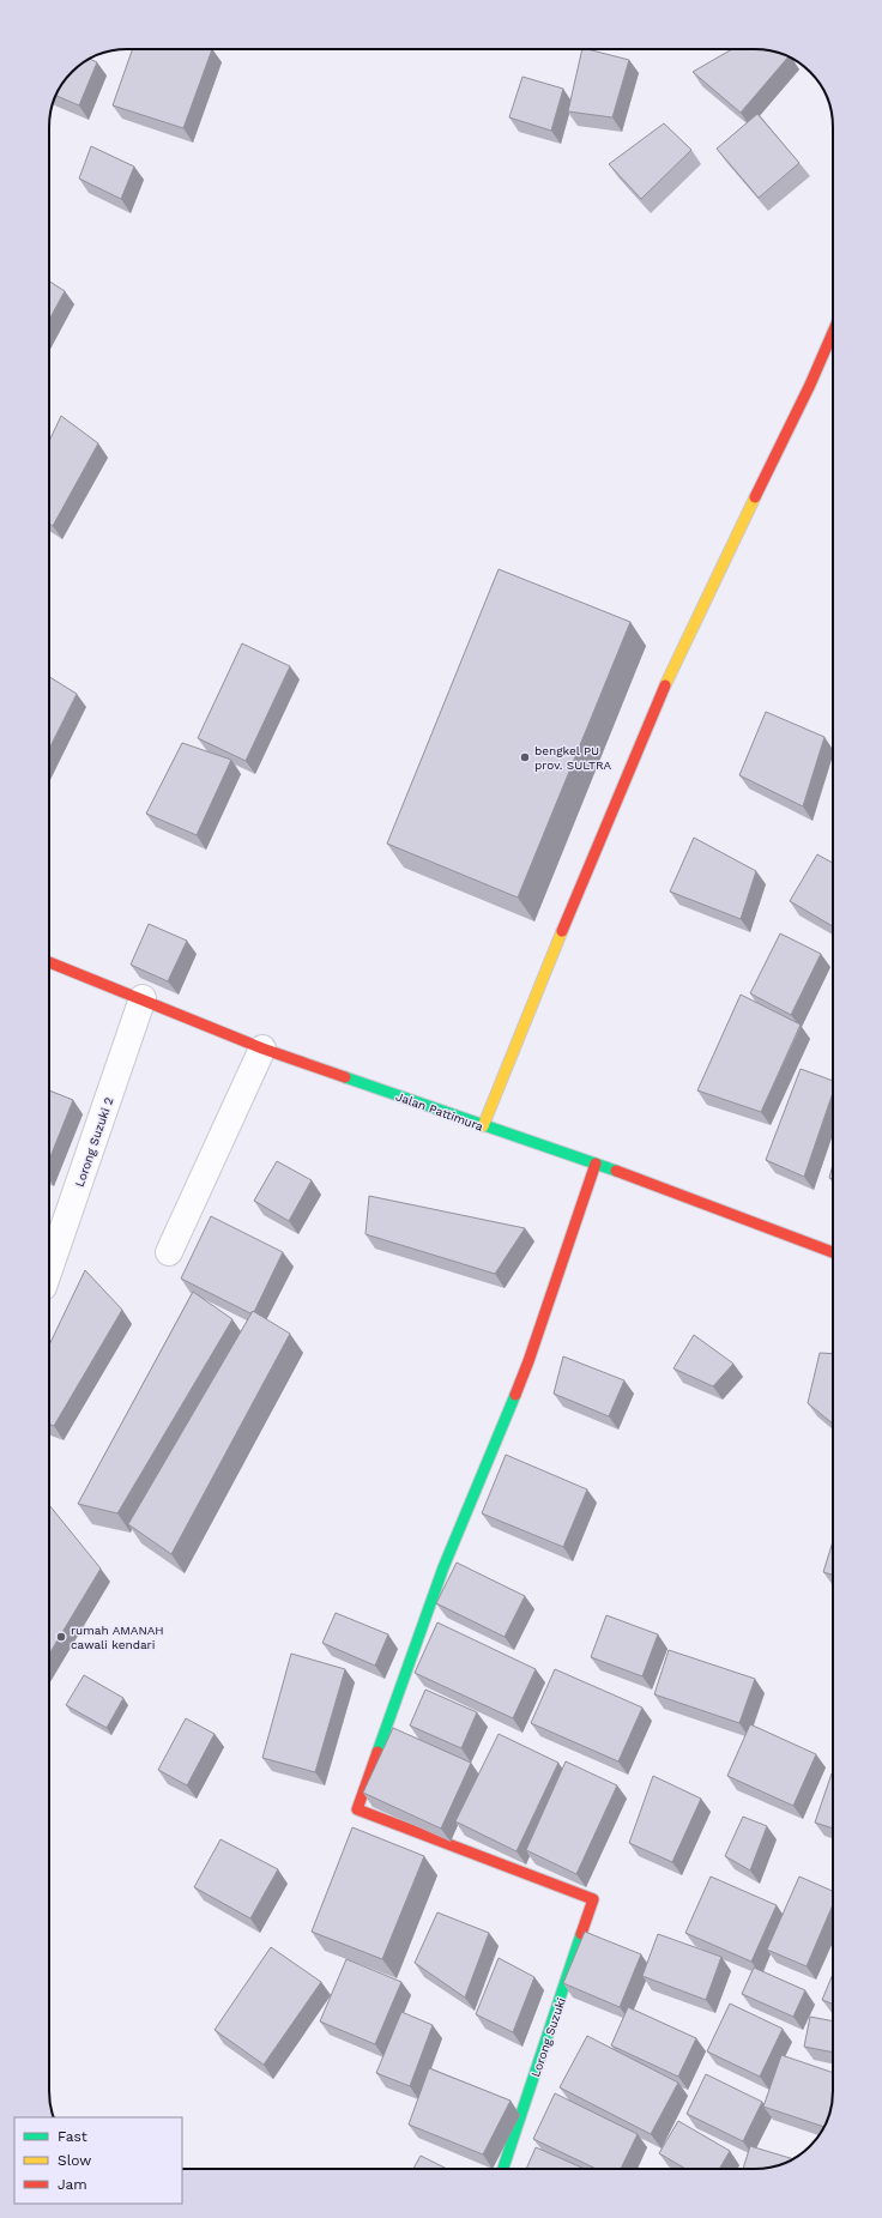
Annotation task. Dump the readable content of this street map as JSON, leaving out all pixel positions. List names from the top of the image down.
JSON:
{
  "streets": {
    "main road": ["Jalan Pattimura", "Lorong Suzuki"],
    "street": ["Lorong Suzuki 2"]
  },
  "crossings": [
    ["Jalan Pattimura", "Lorong Suzuki 2"],
    ["Jalan Pattimura", "Lorong Suzuki"]
  ],
  "places": ["bengkel PU prov. SULTRA", "rumah AMANAH cawali kendari"],
  "legend": ["Fast", "Slow", "Jam"]
}
